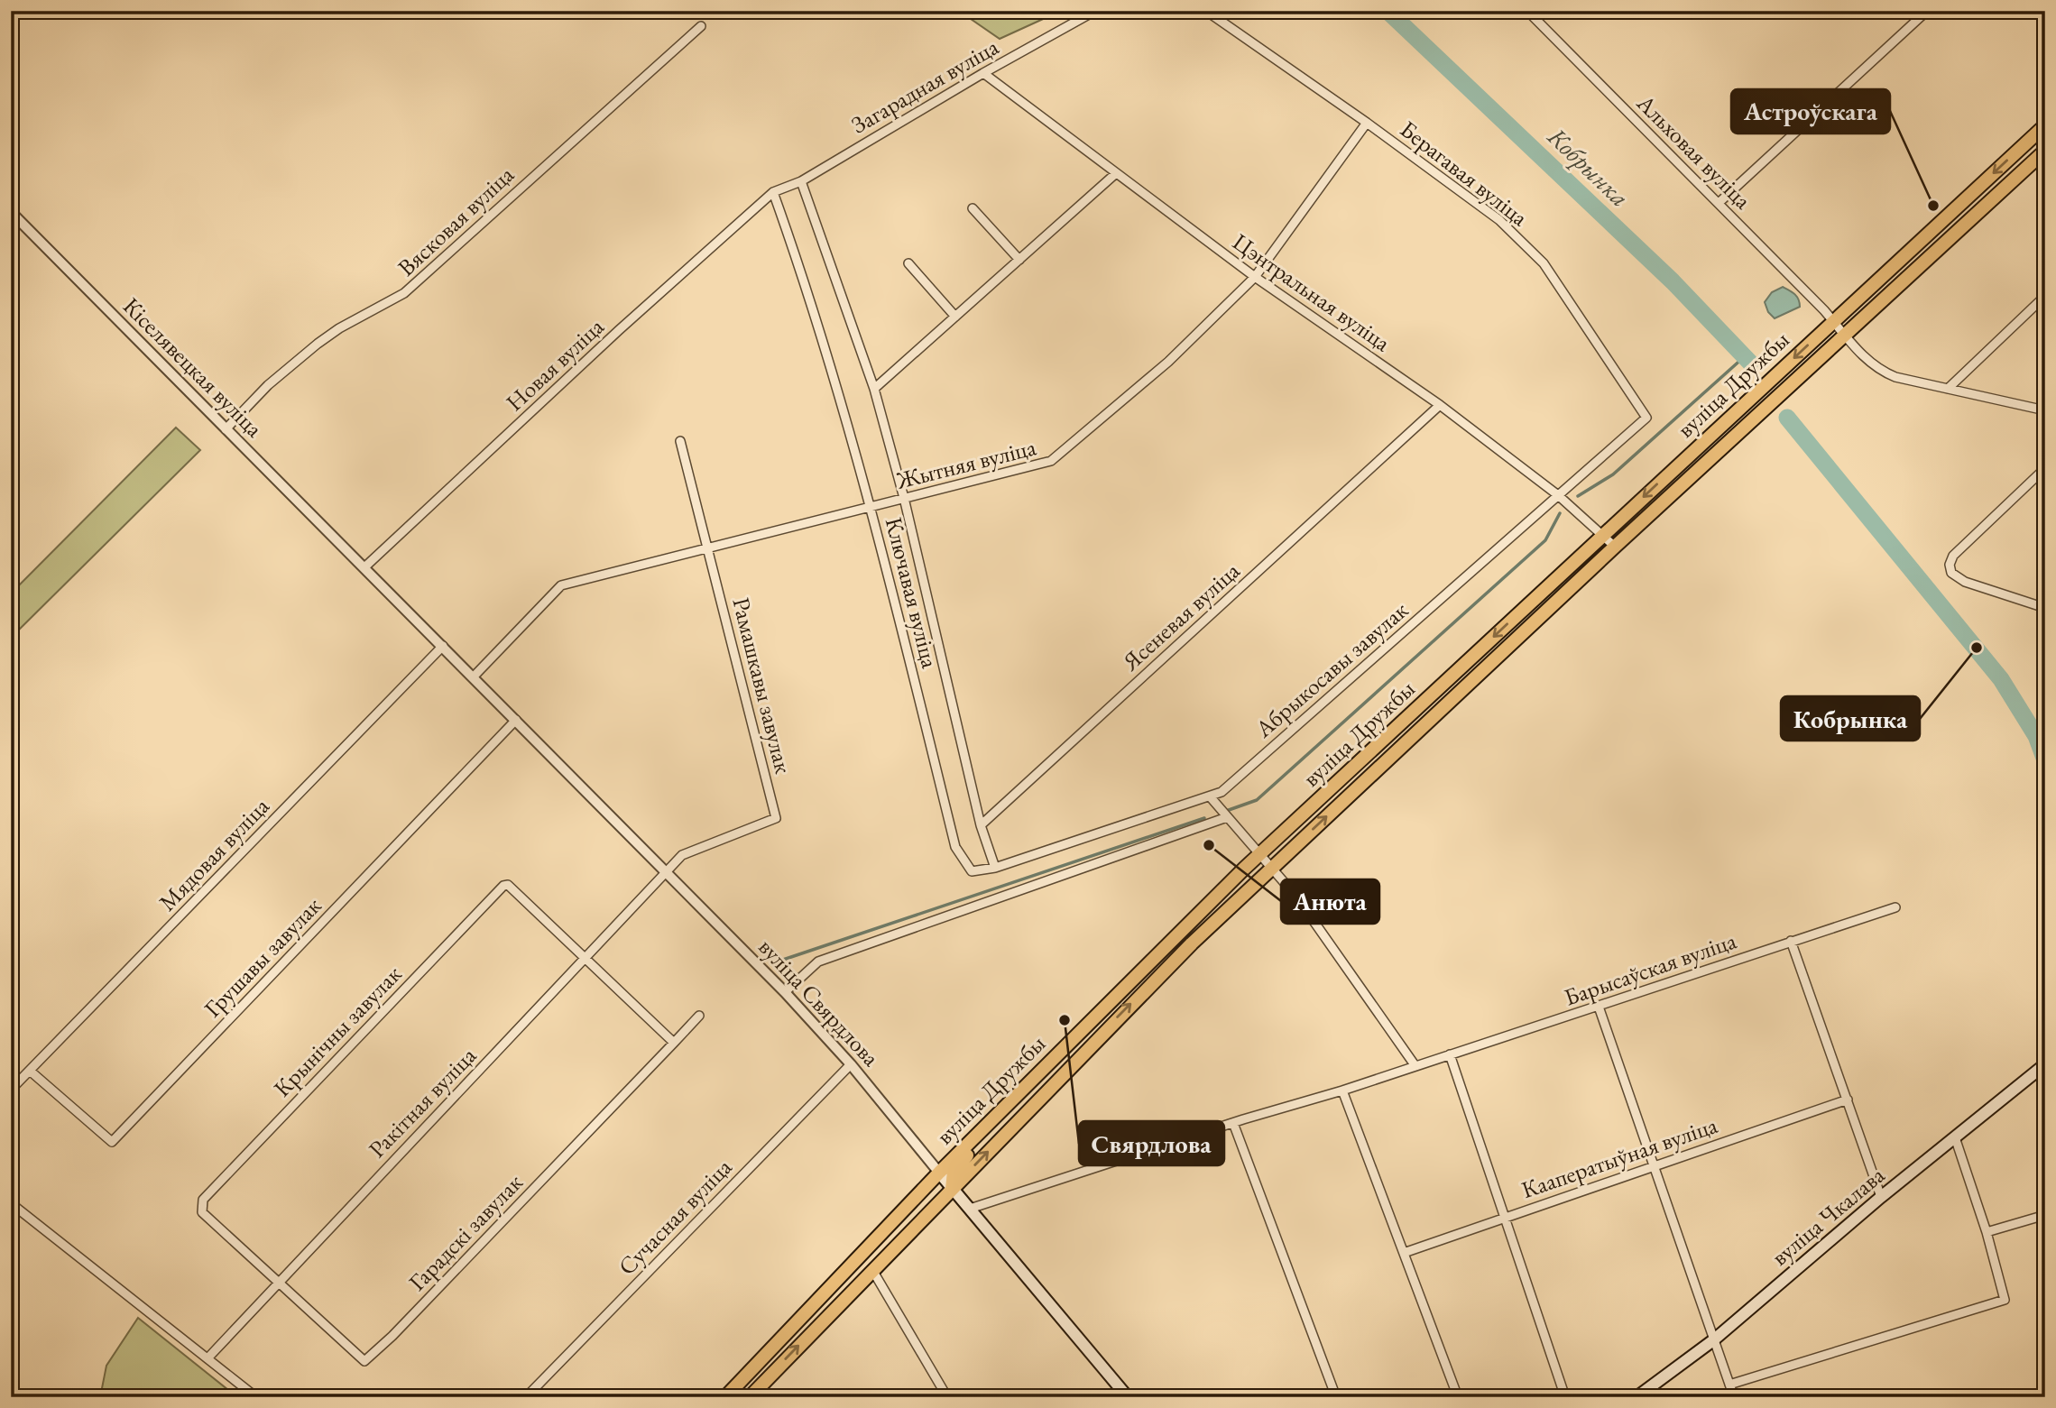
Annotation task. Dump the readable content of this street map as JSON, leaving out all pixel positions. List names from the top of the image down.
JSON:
{
  "streets": {
    "main road": ["вуліца Дружбы", "вуліца Свярдлова", "вуліца Чкалава"],
    "street": [
      "Загарадная вуліца",
      "Альховая вуліца",
      "Берагавая вуліца",
      "Вясковая вуліца",
      "Цэнтральная вуліца",
      "Новая вуліца",
      "Кіселявецкая вуліца",
      "Жытняя вуліца",
      "Ключавая вуліца",
      "Ясеневая вуліца",
      "Абрыкосавы завулак",
      "Рамашкавы завулак",
      "Мядовая вуліца",
      "Грушавы завулак",
      "Барысаўская вуліца",
      "Крынічны завулак",
      "Ракітная вуліца",
      "Кааператыўная вуліца",
      "Сучасная вуліца",
      "Гарадскі завулак"
    ]
  },
  "crossings": [
    ["Загарадная вуліца", "Цэнтральная вуліца"],
    ["Загарадная вуліца", "Новая вуліца"],
    ["Загарадная вуліца", "Ключавая вуліца"],
    ["Альховая вуліца", "вуліца Дружбы"],
    ["Берагавая вуліца", "Жытняя вуліца"],
    ["Берагавая вуліца", "Абрыкосавы завулак"],
    ["Вясковая вуліца", "Кіселявецкая вуліца"],
    ["Цэнтральная вуліца", "вуліца Дружбы"],
    ["Цэнтральная вуліца", "Жытняя вуліца"],
    ["Цэнтральная вуліца", "Ясеневая вуліца"],
    ["Цэнтральная вуліца", "Абрыкосавы завулак"],
    ["Новая вуліца", "Кіселявецкая вуліца"],
    ["Новая вуліца", "Ключавая вуліца"],
    ["Новая вуліца", "вуліца Свярдлова"],
    ["Кіселявецкая вуліца", "вуліца Свярдлова"],
    ["вуліца Дружбы", "вуліца Свярдлова"],
    ["Жытняя вуліца", "Ключавая вуліца"],
    ["Жытняя вуліца", "Рамашкавы завулак"],
    ["Жытняя вуліца", "вуліца Свярдлова"],
    ["Ключавая вуліца", "Ясеневая вуліца"],
    ["Ключавая вуліца", "Абрыкосавы завулак"],
    ["Рамашкавы завулак", "вуліца Свярдлова"],
    ["Рамашкавы завулак", "Ракітная вуліца"],
    ["Мядовая вуліца", "Грушавы завулак"],
    ["Мядовая вуліца", "вуліца Свярдлова"],
    ["Грушавы завулак", "вуліца Свярдлова"],
    ["Барысаўская вуліца", "вуліца Свярдлова"],
    ["вуліца Свярдлова", "Ракітная вуліца"],
    ["вуліца Свярдлова", "Сучасная вуліца"],
    ["Крынічны завулак", "Ракітная вуліца"],
    ["Крынічны завулак", "Гарадскі завулак"],
    ["Ракітная вуліца", "Гарадскі завулак"]
  ],
  "water": ["Кобрынка"],
  "places": [
    "Астроўскага",
    "Кобрынка",
    "Анюта",
    "Свярдлова"
  ]
}
